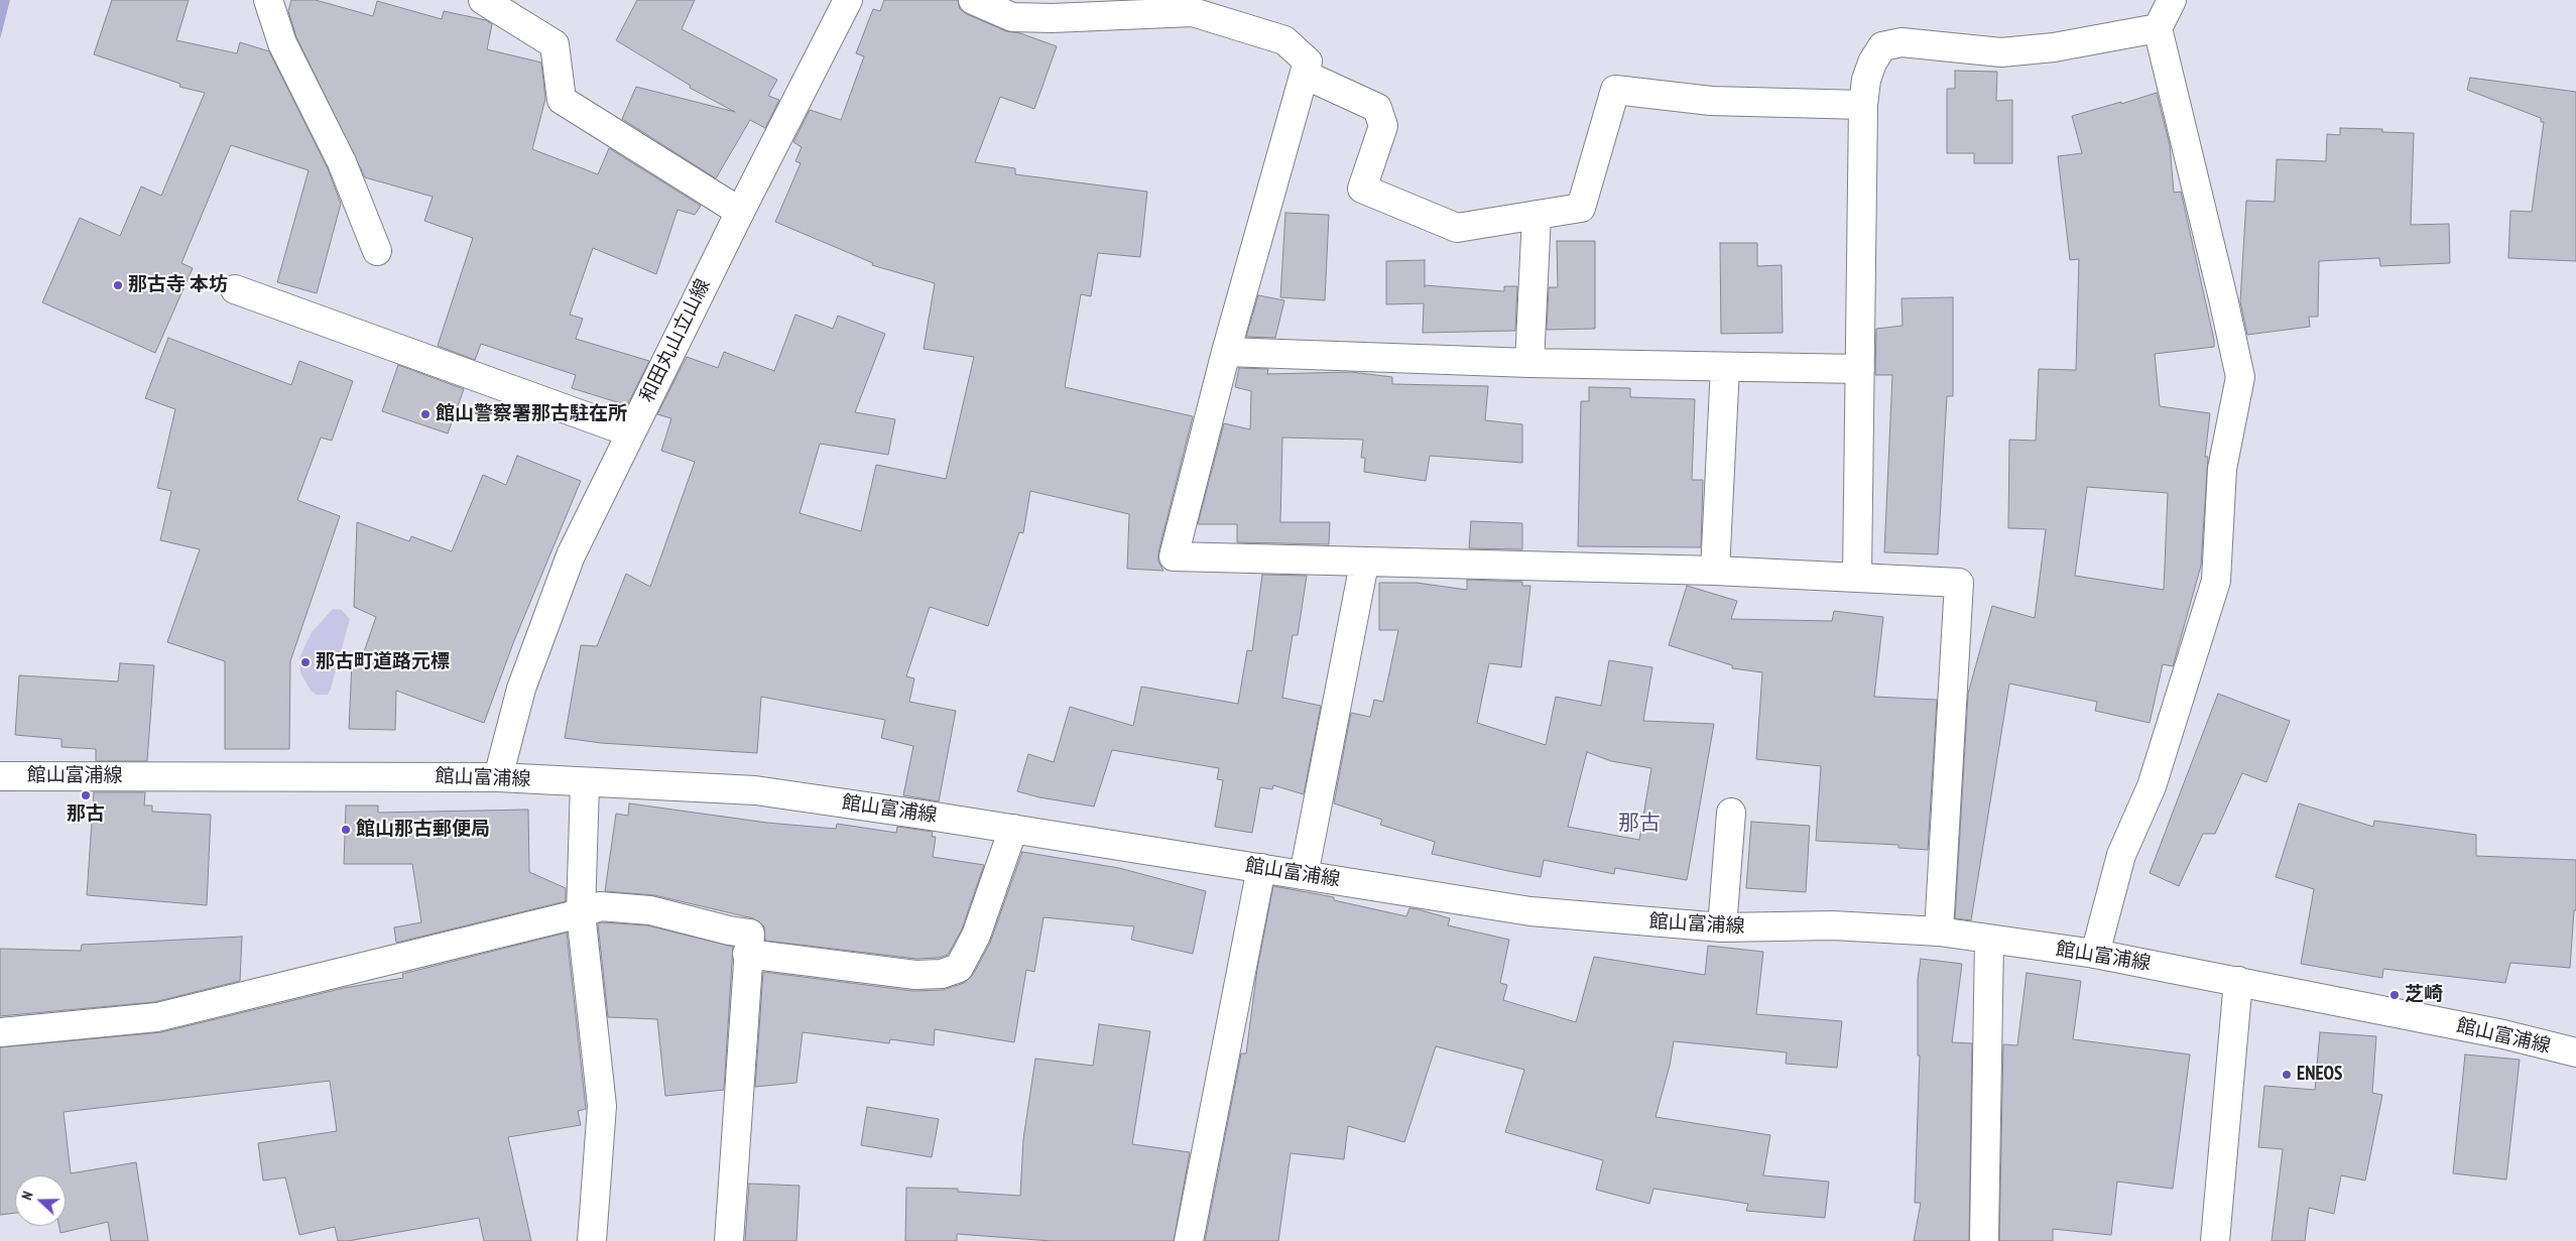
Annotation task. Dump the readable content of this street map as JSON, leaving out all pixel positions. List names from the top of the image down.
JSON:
{
  "streets": {
    "street": ["和田丸山立山線", "館山富浦線"]
  },
  "crossings": [
    ["和田丸山立山線", "館山富浦線"]
  ],
  "districts": ["那古"],
  "places": [
    "那古寺 本坊",
    "館山警察署那古駐在所",
    "那古町道路元標",
    "那古",
    "館山那古郵便局",
    "芝崎",
    "ENEOS"
  ],
  "north": "left"
}
